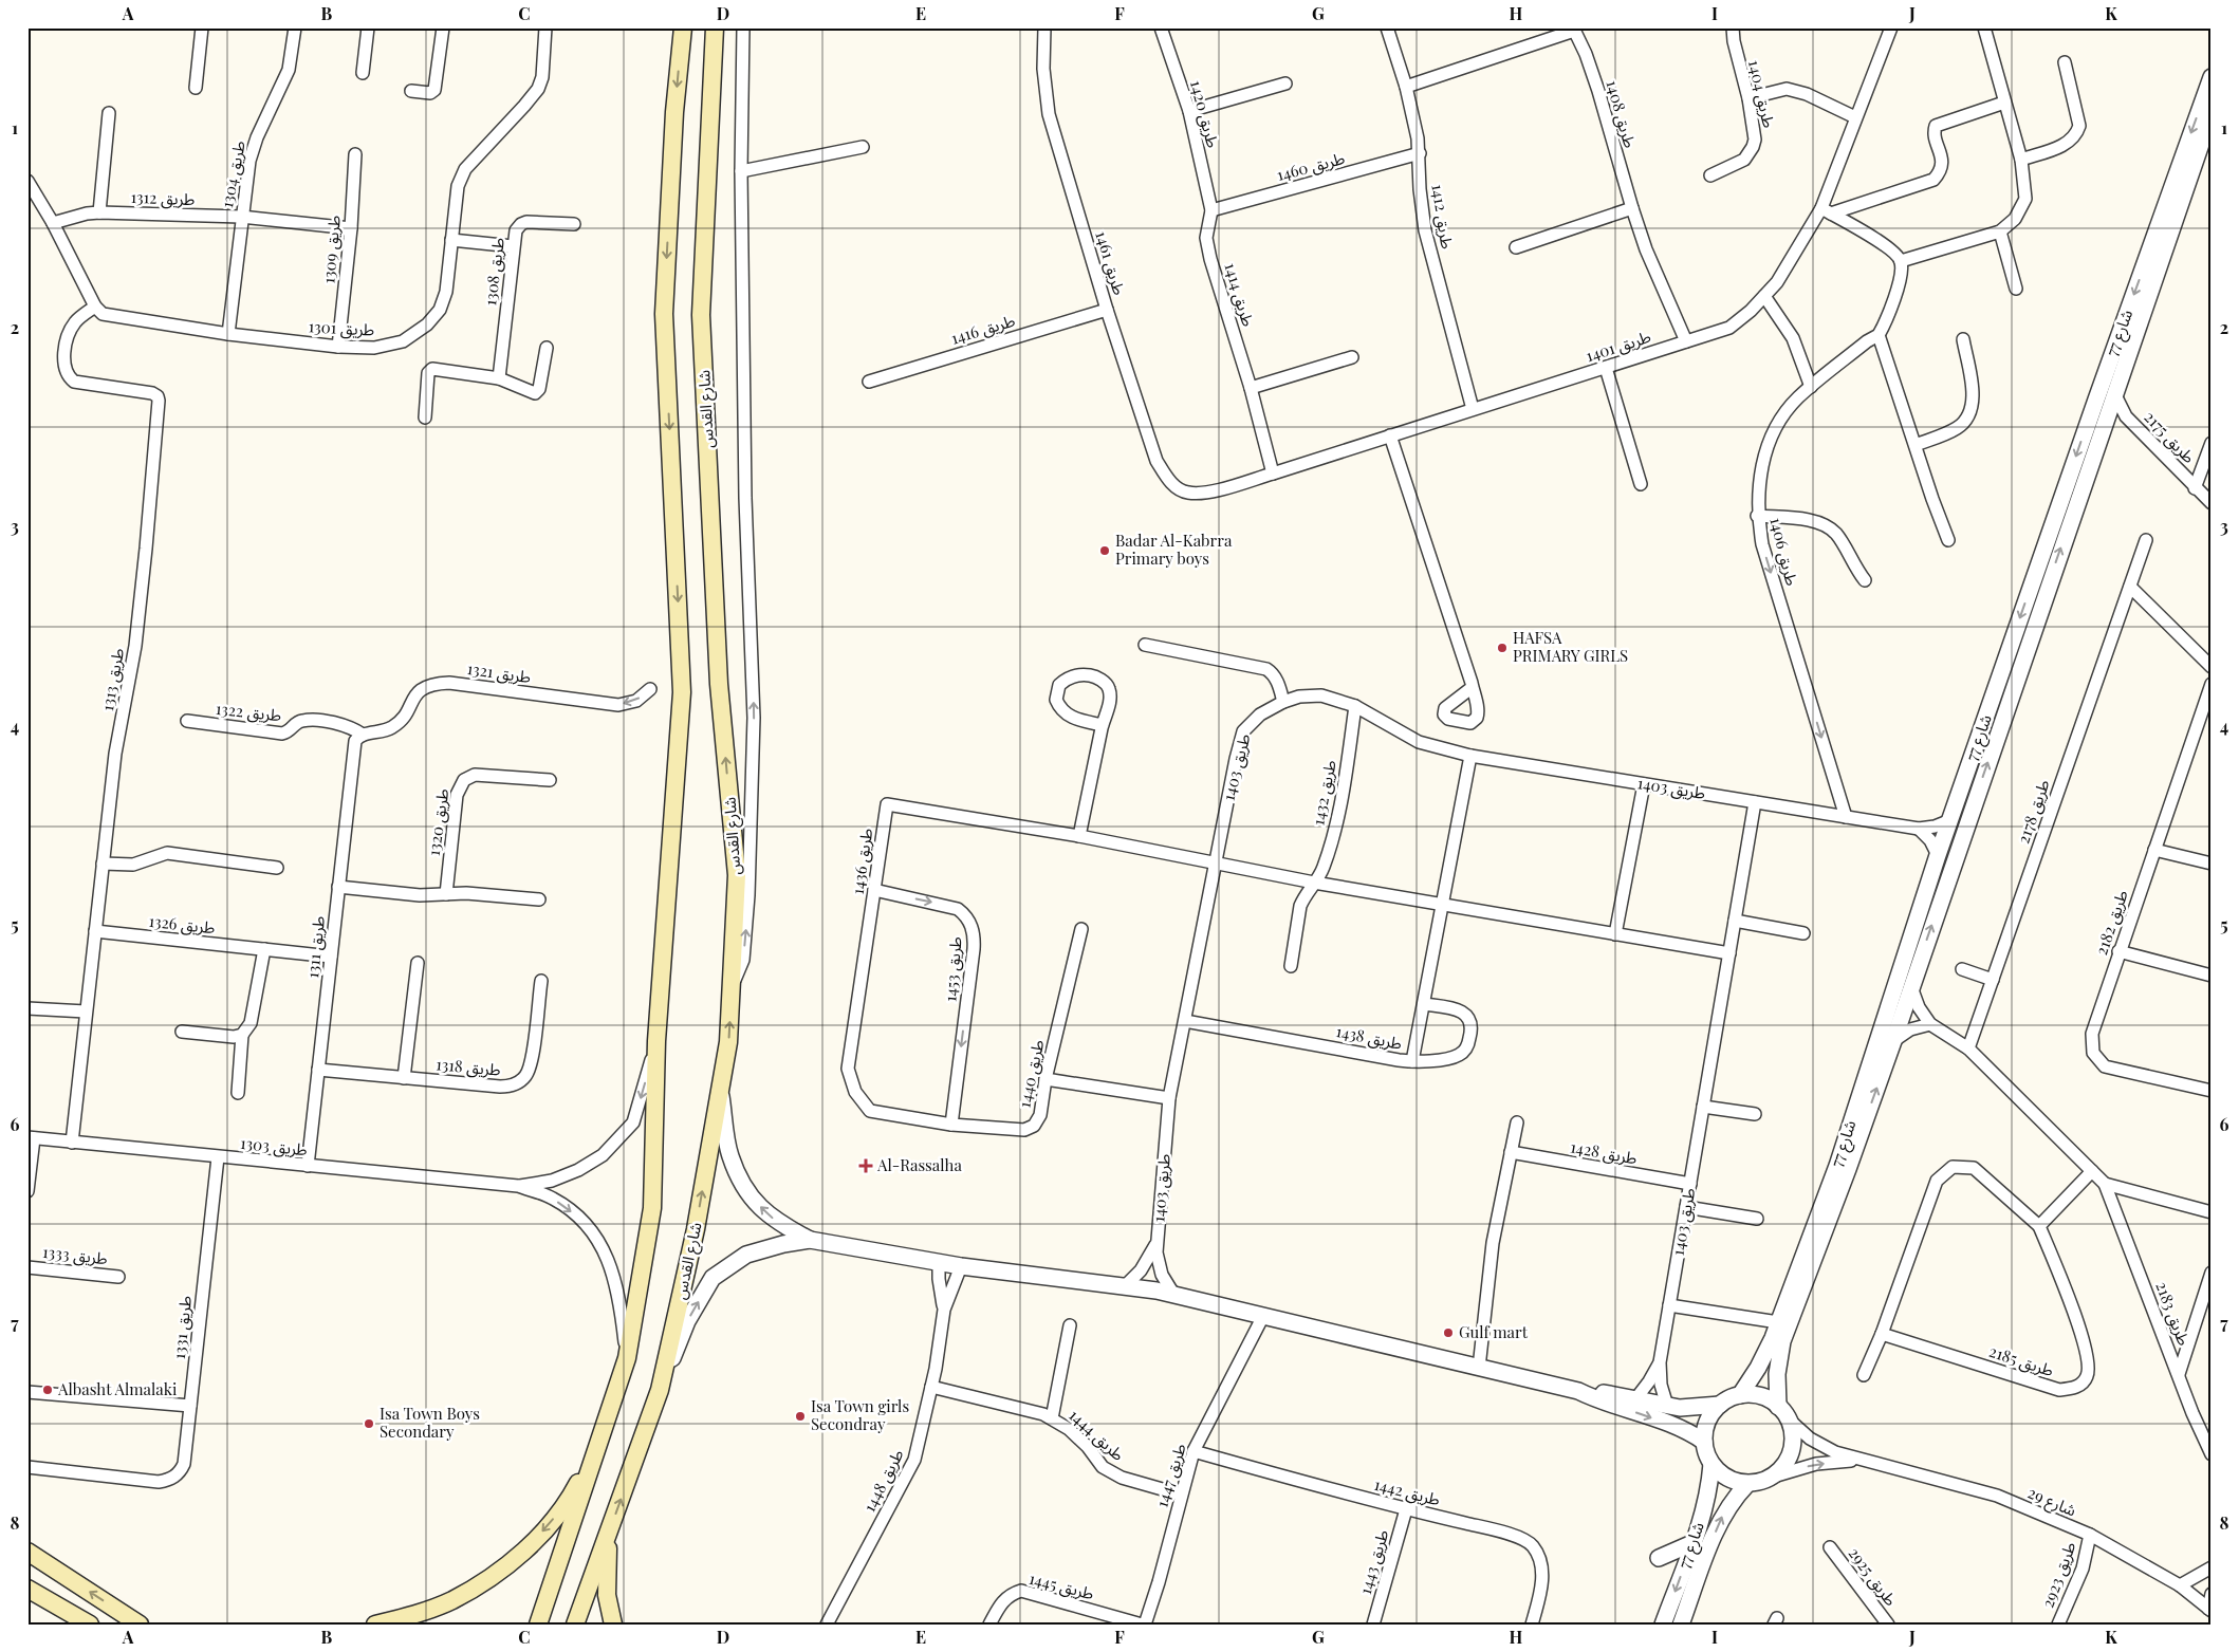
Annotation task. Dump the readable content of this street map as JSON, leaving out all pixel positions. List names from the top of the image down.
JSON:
{
  "streets": {
    "main road": ["شارع القدس"],
    "street": [
      "طريق 1404",
      "طريق 1420",
      "طريق 1408",
      "طريق 1460",
      "طريق 1304",
      "طريق 1312",
      "طريق 1412",
      "طريق 1309",
      "طريق 1461",
      "طريق 1308",
      "طريق 1414",
      "طريق 1301",
      "طريق 1416",
      "شارع 77",
      "طريق 1401",
      "طريق 2175",
      "طريق 1406",
      "طريق 1321",
      "طريق 1313",
      "طريق 1322",
      "طريق 1403",
      "طريق 1432",
      "طريق 2178",
      "طريق 1320",
      "طريق 1436",
      "طريق 2182",
      "طريق 1326",
      "طريق 1311",
      "طريق 1453",
      "طريق 1438",
      "طريق 1318",
      "طريق 1440",
      "طريق 1303",
      "طريق 1428",
      "طريق 1333",
      "طريق 2183",
      "طريق 1331",
      "طريق 2185",
      "طريق 1444",
      "طريق 1447",
      "طريق 1448",
      "طريق 1442",
      "شارع 29",
      "طريق 1443",
      "طريق 2923",
      "طريق 2925",
      "طريق 1445"
    ]
  },
  "crossings": [
    ["طريق 1420", "طريق 1460"],
    ["طريق 1420", "طريق 1414"],
    ["طريق 1408", "طريق 1412"],
    ["طريق 1408", "طريق 1401"],
    ["طريق 1460", "طريق 1412"],
    ["طريق 1460", "طريق 1414"],
    ["طريق 1304", "طريق 1312"],
    ["طريق 1304", "طريق 1301"],
    ["طريق 1312", "طريق 1309"],
    ["طريق 1412", "طريق 1401"],
    ["طريق 1309", "طريق 1301"],
    ["طريق 1461", "طريق 1416"],
    ["طريق 1461", "طريق 1401"],
    ["طريق 1414", "طريق 1401"],
    ["طريق 1301", "طريق 1313"],
    ["شارع 77", "طريق 2175"],
    ["شارع 77", "طريق 1403"],
    ["شارع 77", "طريق 2183"],
    ["شارع 77", "شارع 29"],
    ["طريق 1406", "طريق 1403"],
    ["طريق 1321", "طريق 1322"],
    ["طريق 1321", "طريق 1311"],
    ["طريق 1313", "طريق 1326"],
    ["طريق 1313", "طريق 1303"],
    ["طريق 1322", "طريق 1311"],
    ["طريق 1403", "طريق 1432"],
    ["طريق 1403", "طريق 1436"],
    ["طريق 1403", "طريق 1438"],
    ["طريق 1403", "طريق 1428"],
    ["طريق 1432", "طريق 1436"],
    ["طريق 2178", "طريق 2183"],
    ["طريق 1436", "طريق 1453"],
    ["طريق 1436", "طريق 1440"],
    ["طريق 1326", "طريق 1311"],
    ["طريق 1311", "طريق 1318"],
    ["طريق 1311", "طريق 1303"],
    ["طريق 1453", "طريق 1440"],
    ["طريق 1303", "طريق 1331"],
    ["طريق 1444", "طريق 1447"],
    ["طريق 1444", "طريق 1448"],
    ["طريق 1447", "طريق 1442"],
    ["طريق 1447", "طريق 1445"],
    ["طريق 1442", "طريق 1443"],
    ["شارع 29", "طريق 2923"]
  ],
  "one_way": ["طريق 1406", "طريق 1321", "طريق 1453"],
  "places": {
    "other": [
      "Badar Al-Kabrra Primary boys",
      "HAFSA PRIMARY GIRLS",
      "Gulf mart",
      "Albasht Almalaki",
      "Isa Town girls Secondray",
      "Isa Town Boys Secondary"
    ],
    "health": ["Al-Rassalha"]
  },
  "grid": {
    "columns": [
      "A",
      "B",
      "C",
      "D",
      "E",
      "F",
      "G",
      "H",
      "I",
      "J",
      "K"
    ],
    "rows": [
      "1",
      "2",
      "3",
      "4",
      "5",
      "6",
      "7",
      "8"
    ]
  }
}
